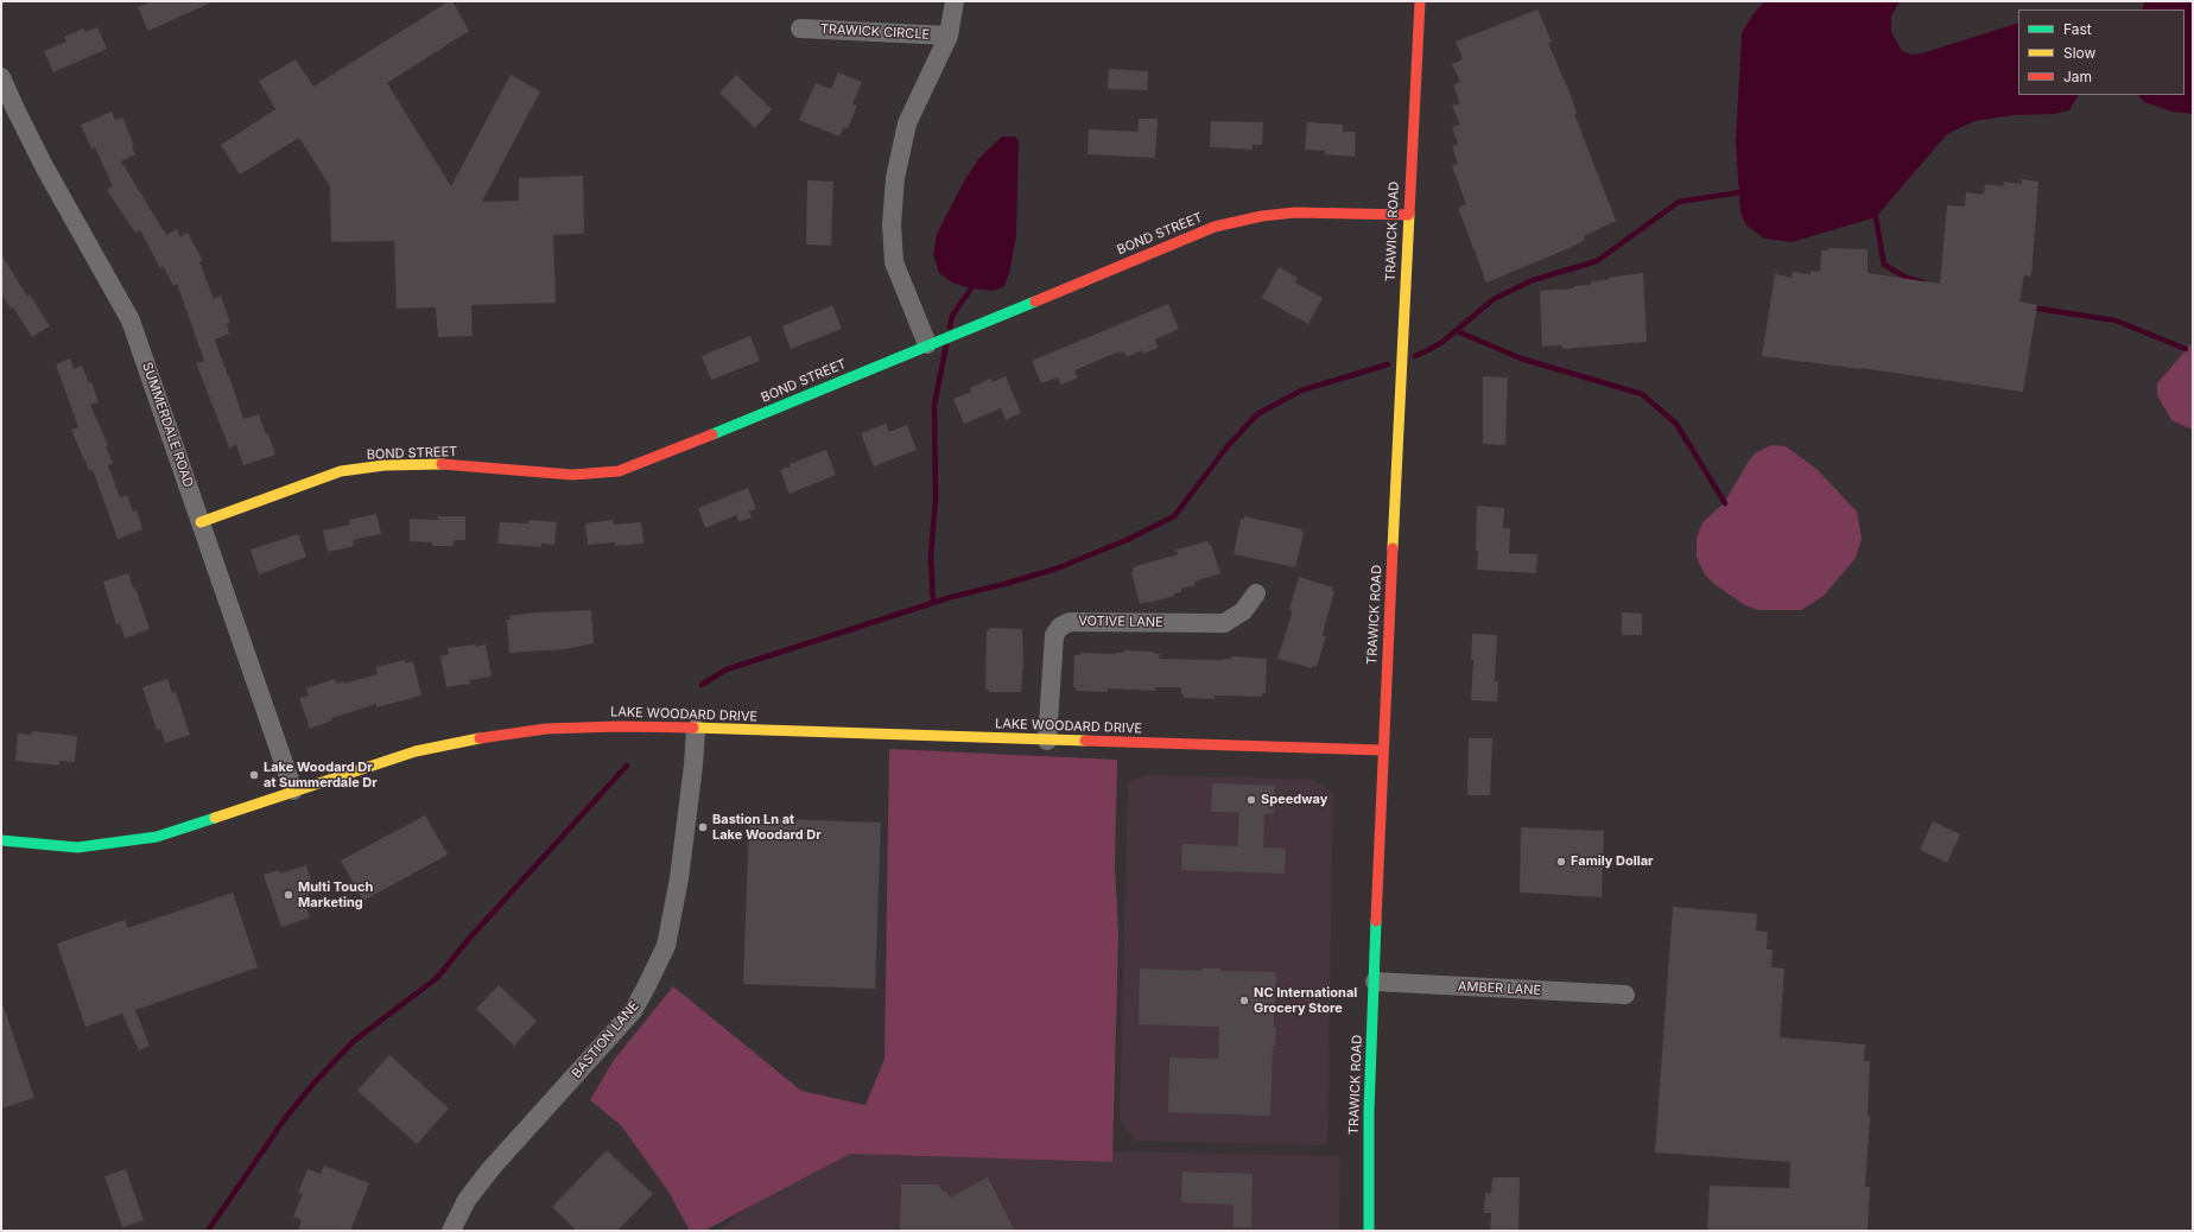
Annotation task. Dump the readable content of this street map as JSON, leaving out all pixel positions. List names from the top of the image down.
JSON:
{
  "streets": {
    "street": [
      "TRAWICK CIRCLE",
      "TRAWICK ROAD",
      "BOND STREET",
      "SUMMERDALE ROAD",
      "VOTIVE LANE",
      "LAKE WOODARD DRIVE",
      "AMBER LANE",
      "BASTION LANE"
    ]
  },
  "crossings": [
    ["TRAWICK ROAD", "BOND STREET"],
    ["TRAWICK ROAD", "LAKE WOODARD DRIVE"],
    ["TRAWICK ROAD", "AMBER LANE"],
    ["BOND STREET", "SUMMERDALE ROAD"],
    ["SUMMERDALE ROAD", "LAKE WOODARD DRIVE"],
    ["VOTIVE LANE", "LAKE WOODARD DRIVE"],
    ["LAKE WOODARD DRIVE", "BASTION LANE"]
  ],
  "places": [
    "Lake Woodard Dr at Summerdale Dr",
    "Speedway",
    "Bastion Ln at Lake Woodard Dr",
    "Family Dollar",
    "Multi Touch Marketing",
    "NC International Grocery Store"
  ],
  "legend": ["Fast", "Slow", "Jam"]
}
